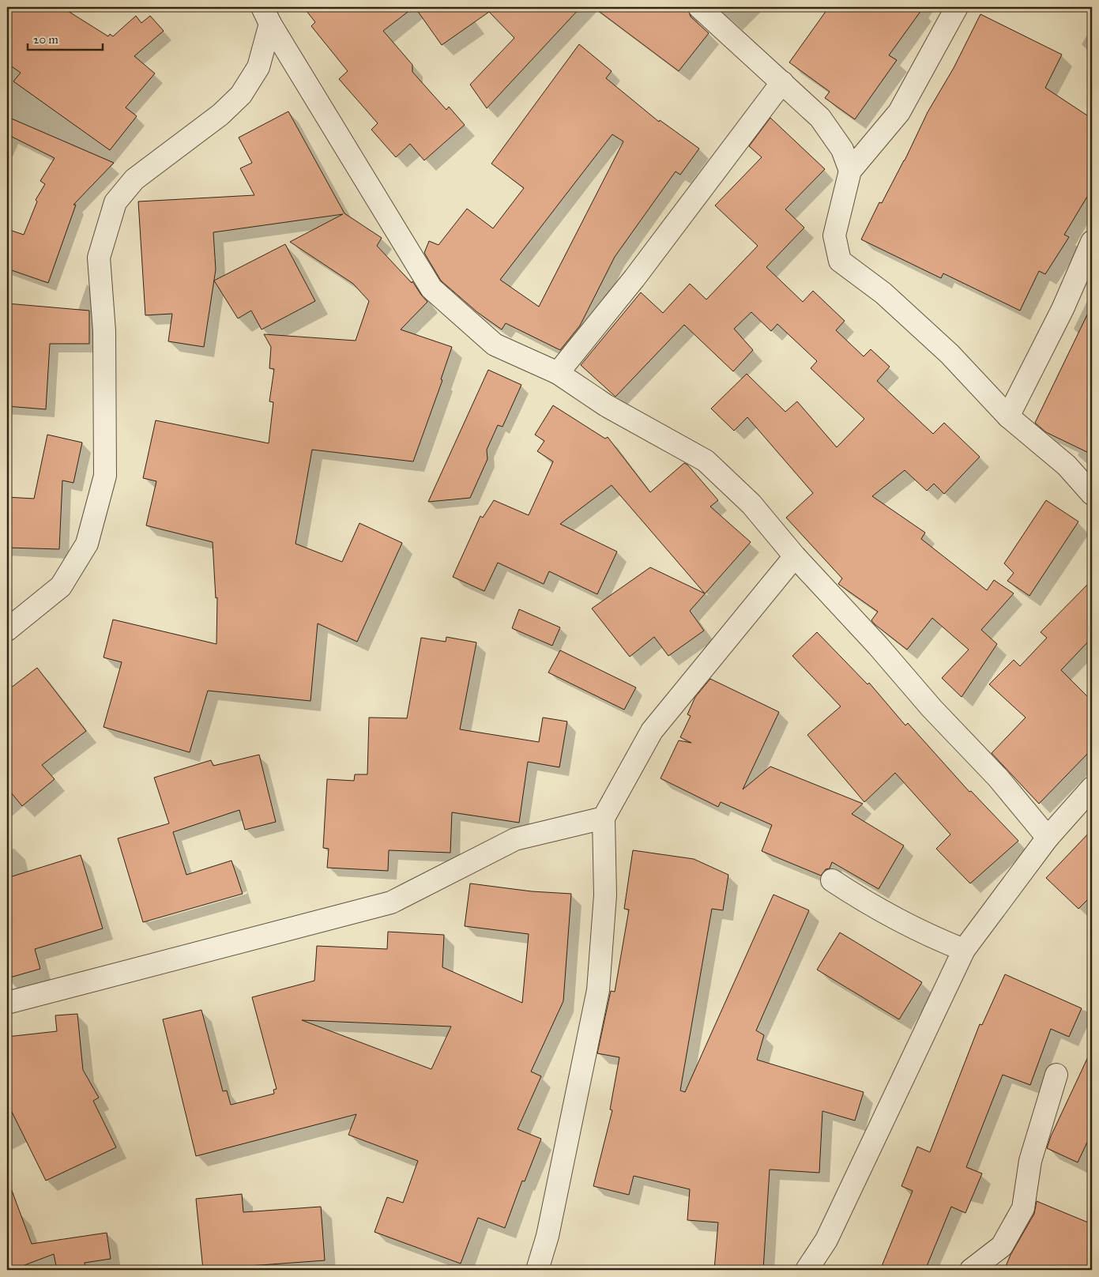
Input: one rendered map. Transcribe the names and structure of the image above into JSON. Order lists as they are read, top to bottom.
{
  "scale_bar": "20 m"
}
